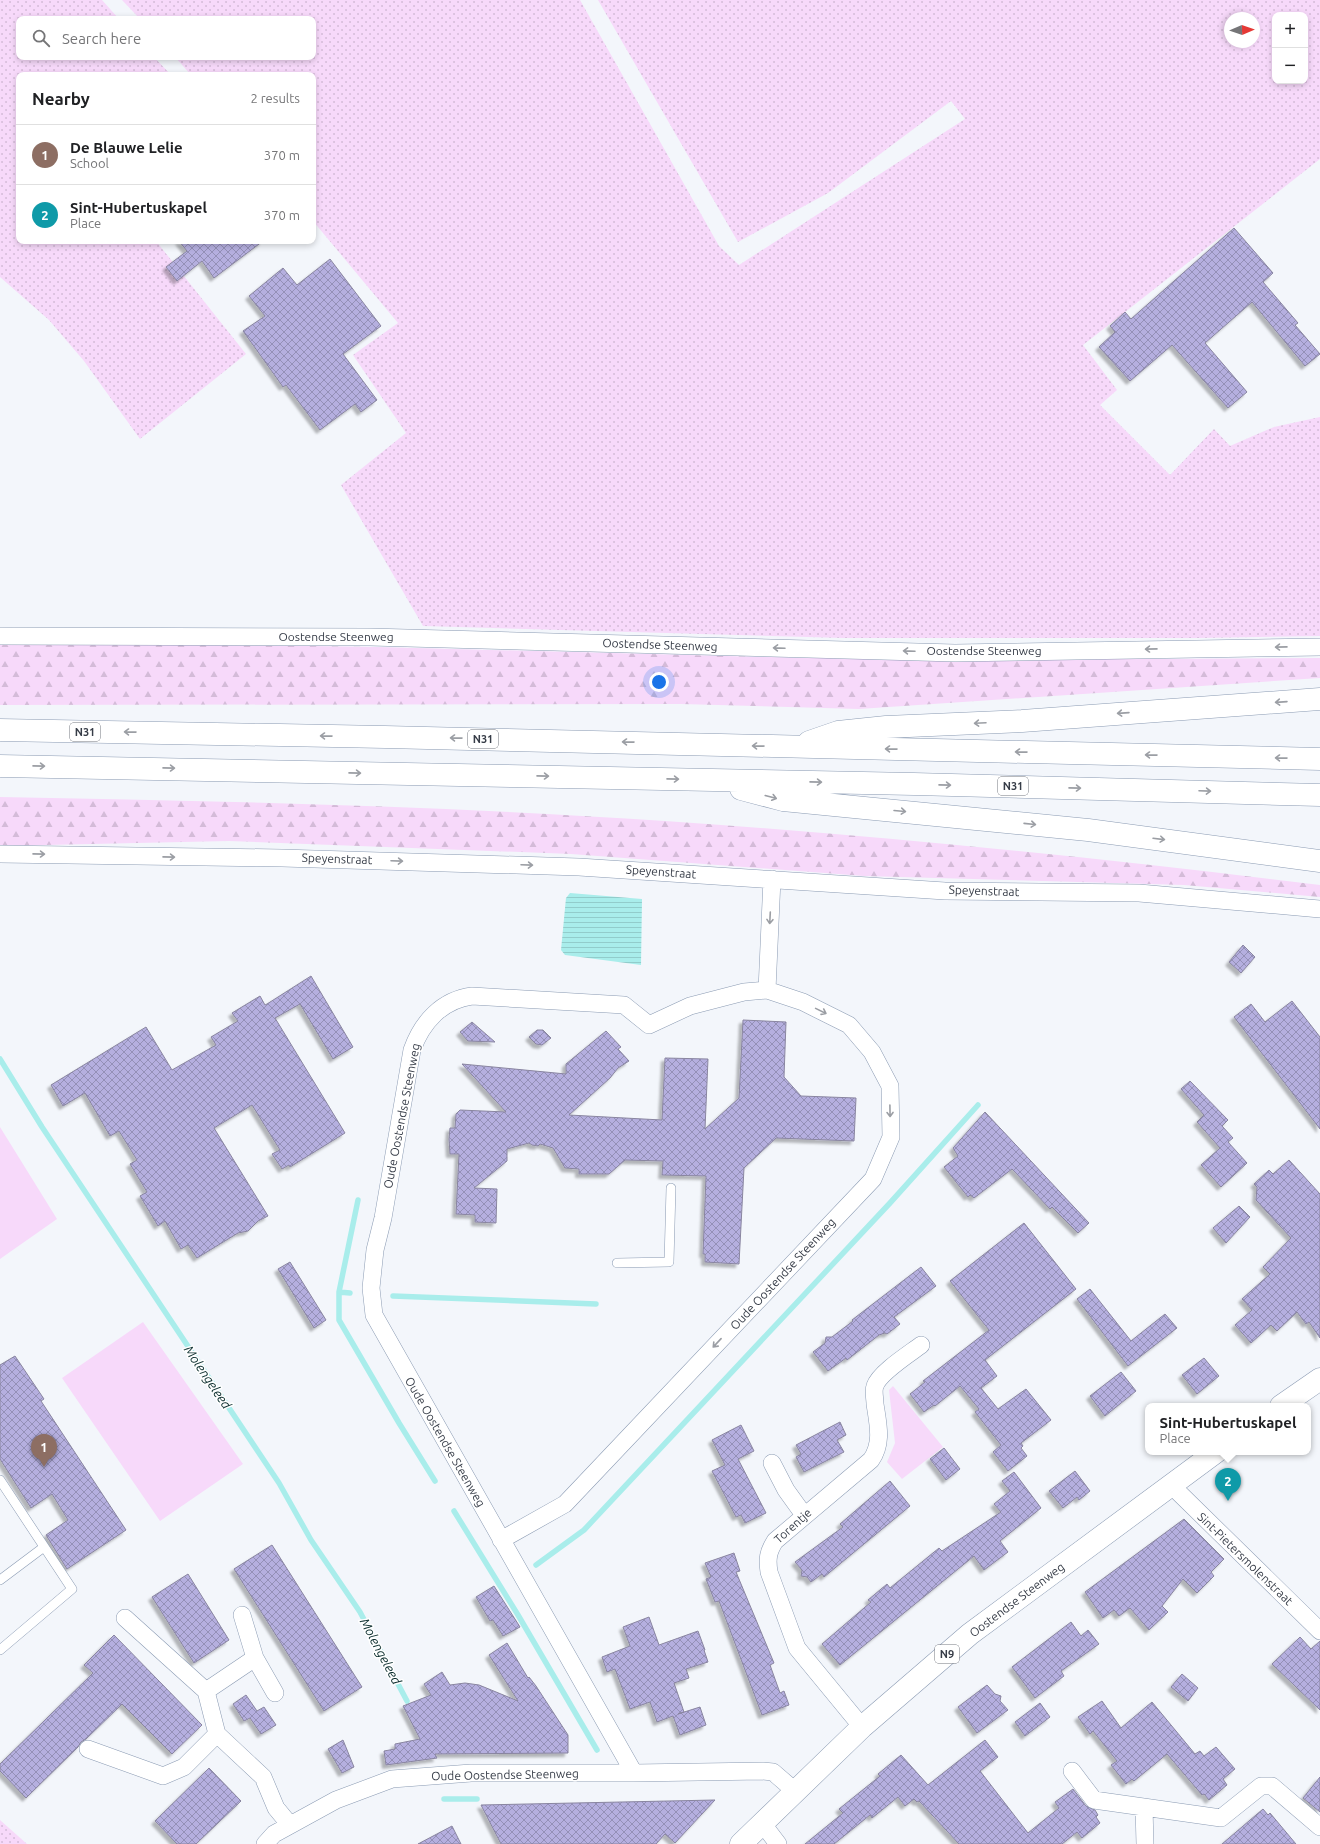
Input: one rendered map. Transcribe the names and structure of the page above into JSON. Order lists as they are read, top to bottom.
{
  "streets": {
    "main road": ["Oostendse Steenweg", "N31", "N9"],
    "street": [
      "Speyenstraat",
      "Oude Oostendse Steenweg",
      "Torentje",
      "Sint-Pietersmolenstraat"
    ]
  },
  "crossings": [
    ["Oostendse Steenweg", "Oude Oostendse Steenweg"],
    ["Oostendse Steenweg", "Torentje"],
    ["Oostendse Steenweg", "Sint-Pietersmolenstraat"]
  ],
  "one_way": ["Oostendse Steenweg", "Speyenstraat"],
  "water": ["Molengeleed"],
  "north": "right",
  "page": {
    "map_buttons": ["+", "−"],
    "search": "Search here",
    "heading": ["Nearby", "2 results"],
    "list": [
      {
        "mark": "1",
        "name": "De Blauwe Lelie",
        "note": "School",
        "value": "370 m"
      },
      {
        "mark": "2",
        "name": "Sint-Hubertuskapel",
        "note": "Place",
        "value": "370 m"
      }
    ],
    "popup": ["Sint-Hubertuskapel", "Place"],
    "pins": ["1", "2"]
  }
}
